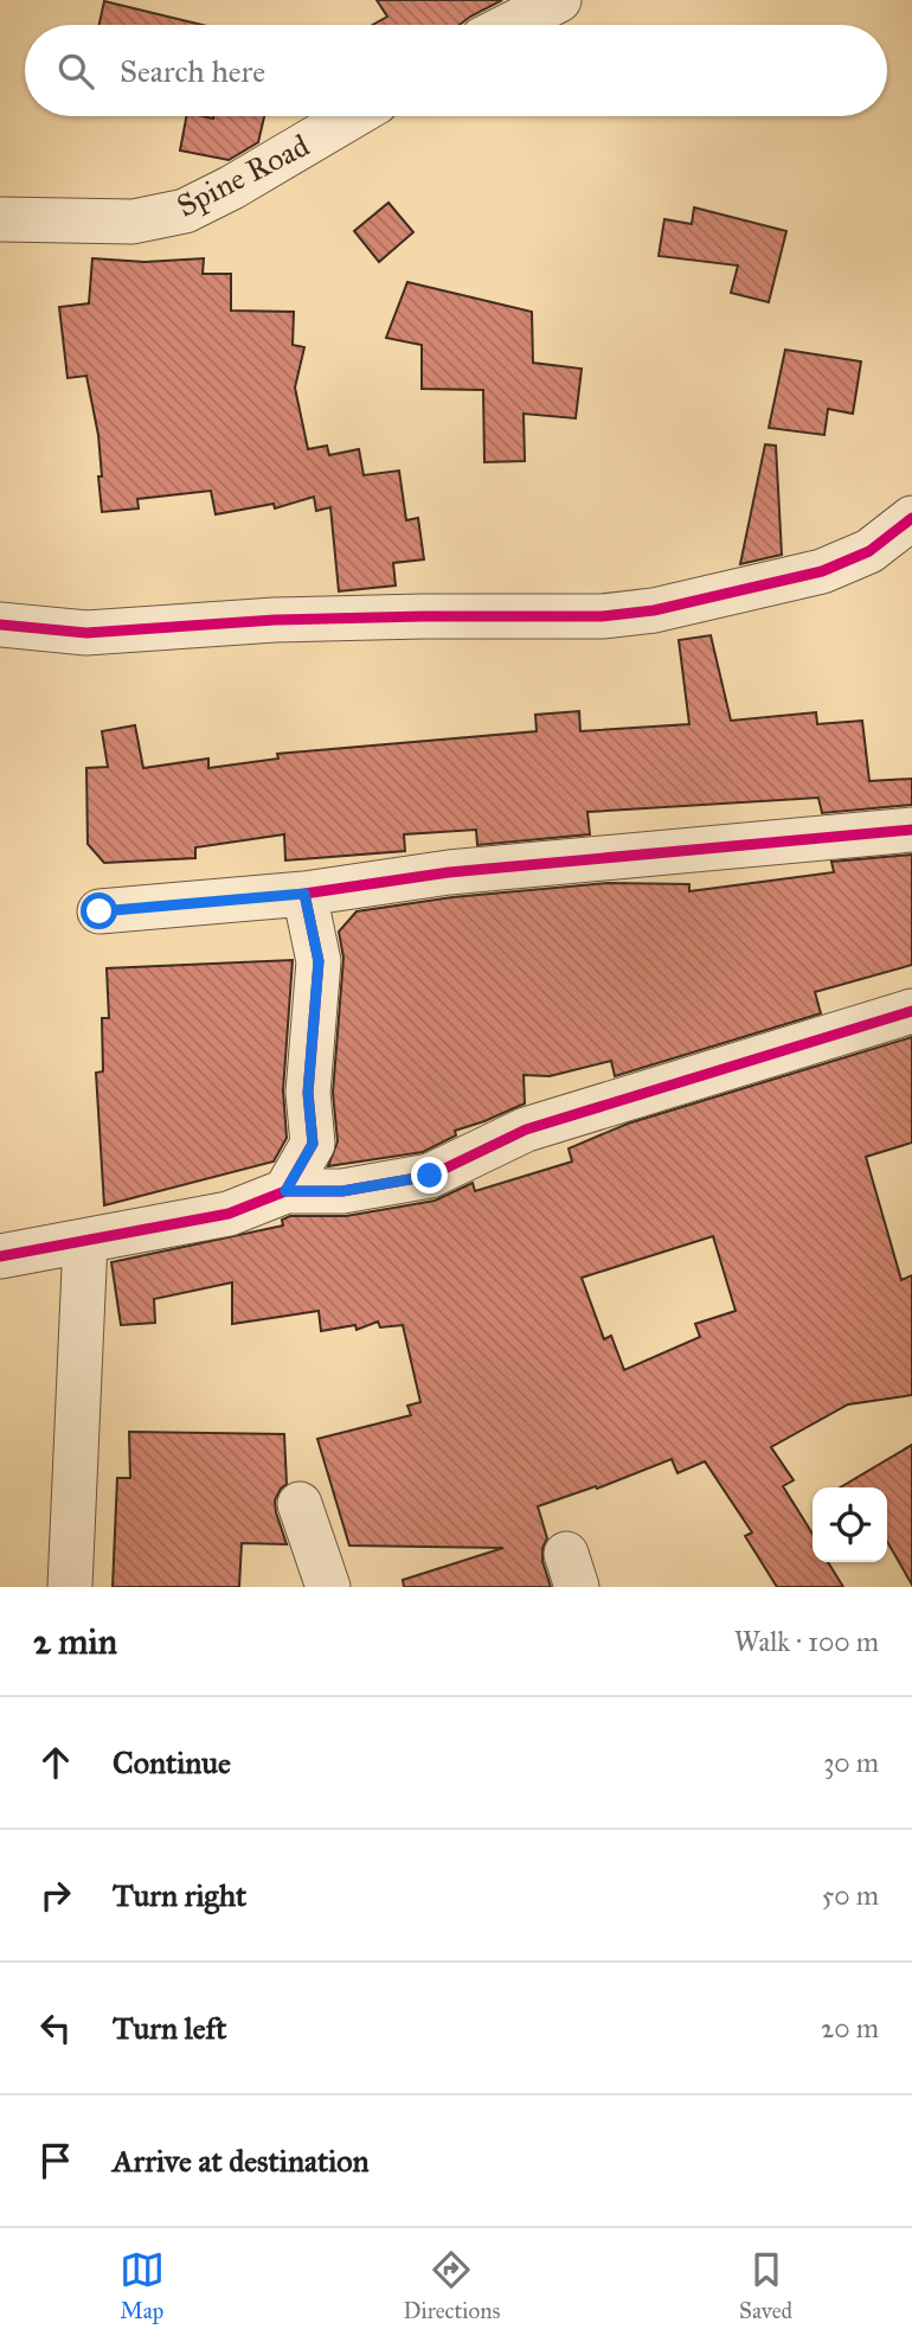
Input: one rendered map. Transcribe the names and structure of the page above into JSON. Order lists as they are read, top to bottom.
{
  "streets": {
    "street": ["Spine Road"]
  },
  "page": {
    "search": "Search here",
    "heading": ["2 min", "Walk · 100 m"],
    "list": [
      ["Continue", "30 m"],
      ["Turn right", "50 m"],
      ["Turn left", "20 m"],
      "Arrive at destination"
    ],
    "nav": ["Map", "Directions", "Saved"]
  }
}
